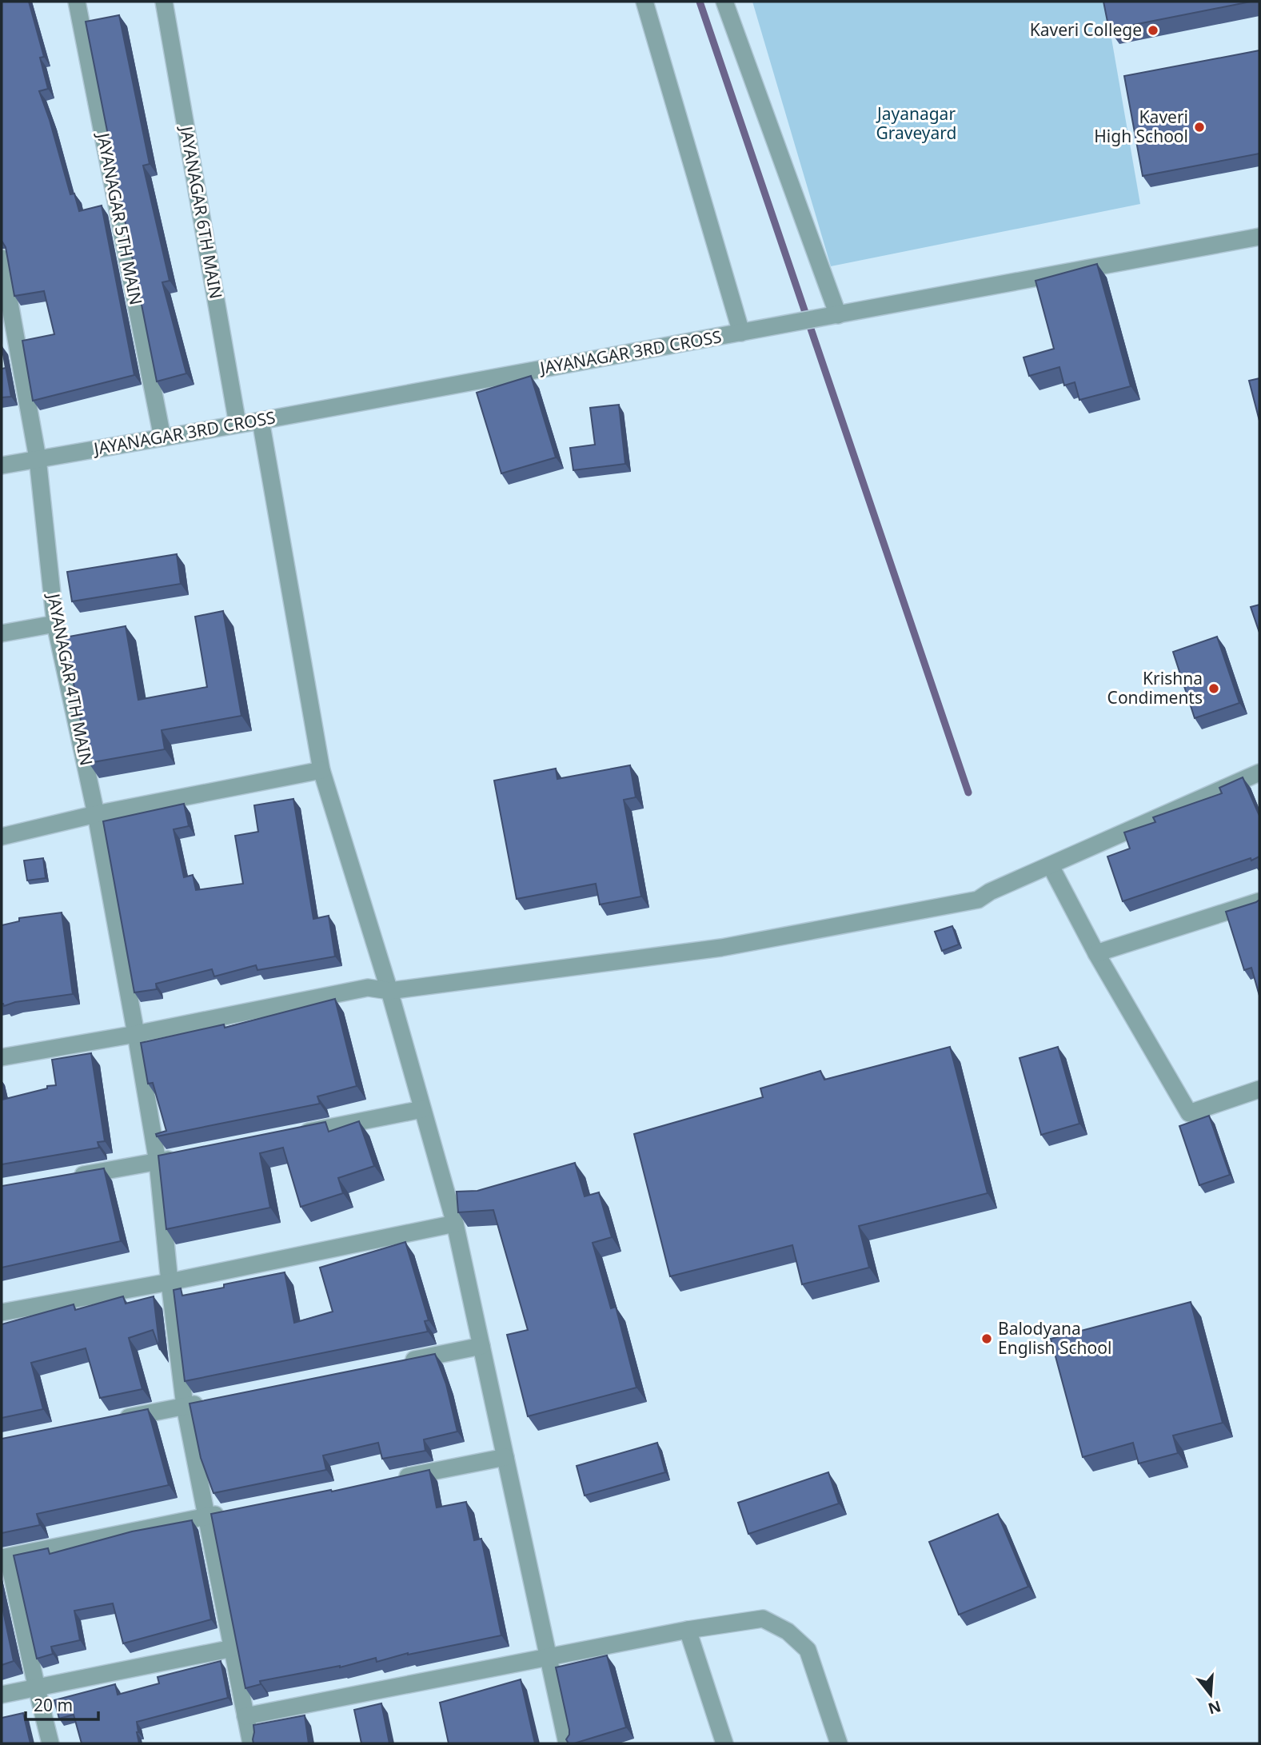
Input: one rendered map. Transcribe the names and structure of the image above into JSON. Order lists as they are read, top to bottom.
{
  "streets": {
    "street": [
      "JAYANAGAR 6TH MAIN",
      "JAYANAGAR 5TH MAIN",
      "JAYANAGAR 3RD CROSS",
      "JAYANAGAR 4TH MAIN"
    ]
  },
  "crossings": [
    ["JAYANAGAR 6TH MAIN", "JAYANAGAR 3RD CROSS"],
    ["JAYANAGAR 5TH MAIN", "JAYANAGAR 3RD CROSS"],
    ["JAYANAGAR 3RD CROSS", "JAYANAGAR 4TH MAIN"]
  ],
  "parks": ["Jayanagar Graveyard"],
  "places": [
    "Kaveri College",
    "Kaveri High School",
    "Krishna Condiments",
    "Balodyana English School"
  ],
  "scale_bar": "20 m",
  "north": "bottom"
}
